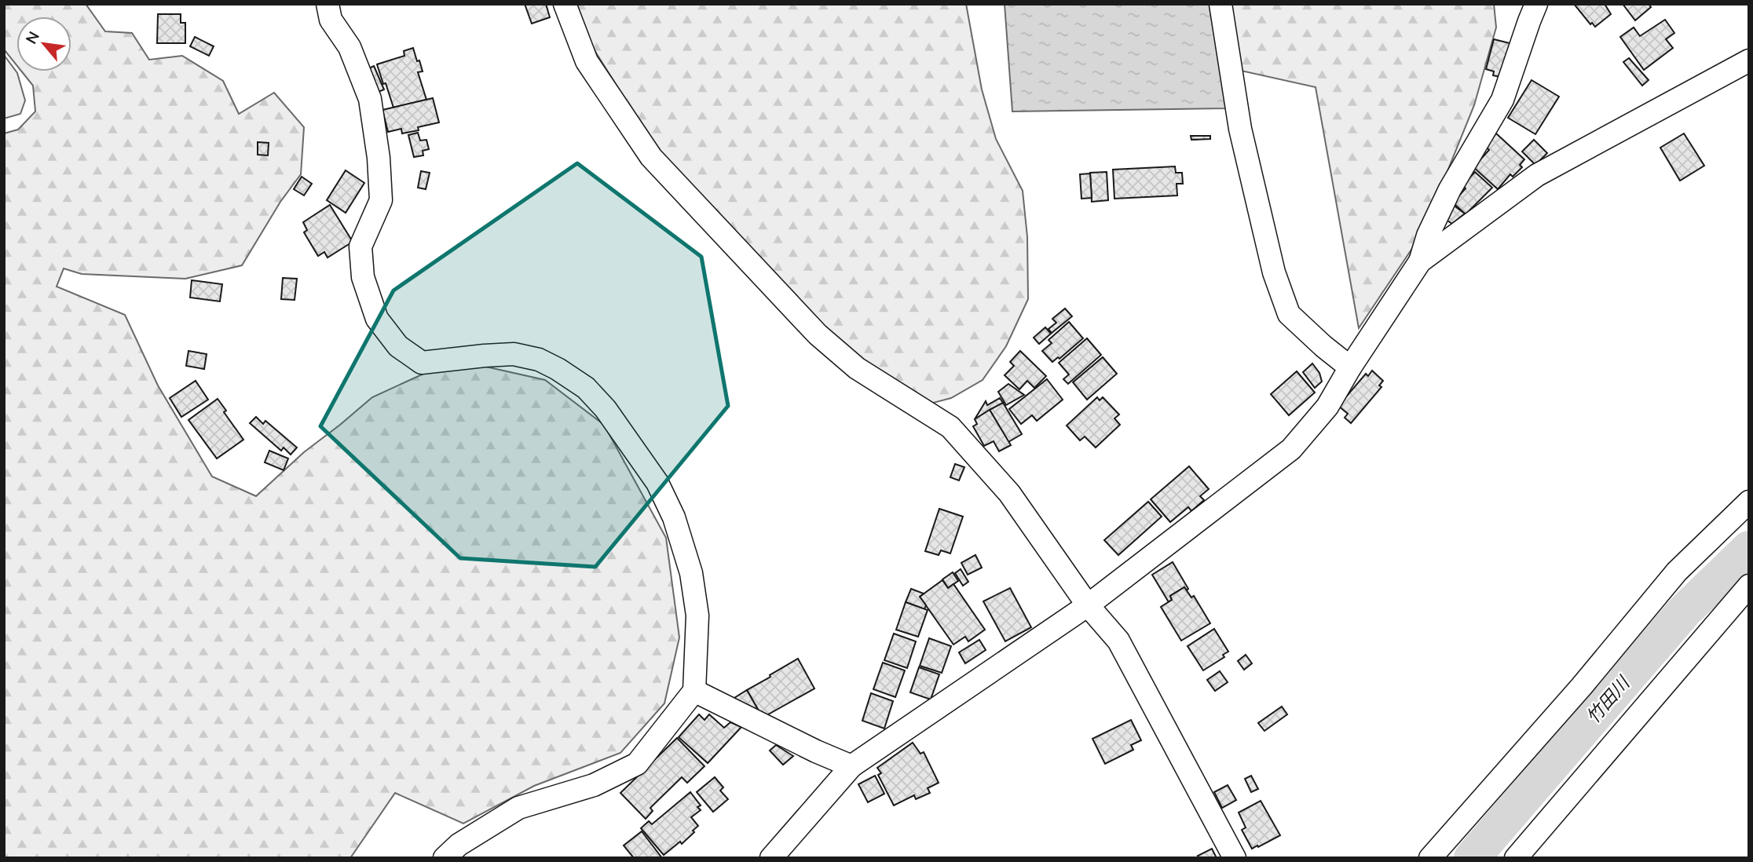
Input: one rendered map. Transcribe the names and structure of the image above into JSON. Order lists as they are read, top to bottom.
{
  "water": ["竹田川"],
  "north": "top left"
}
